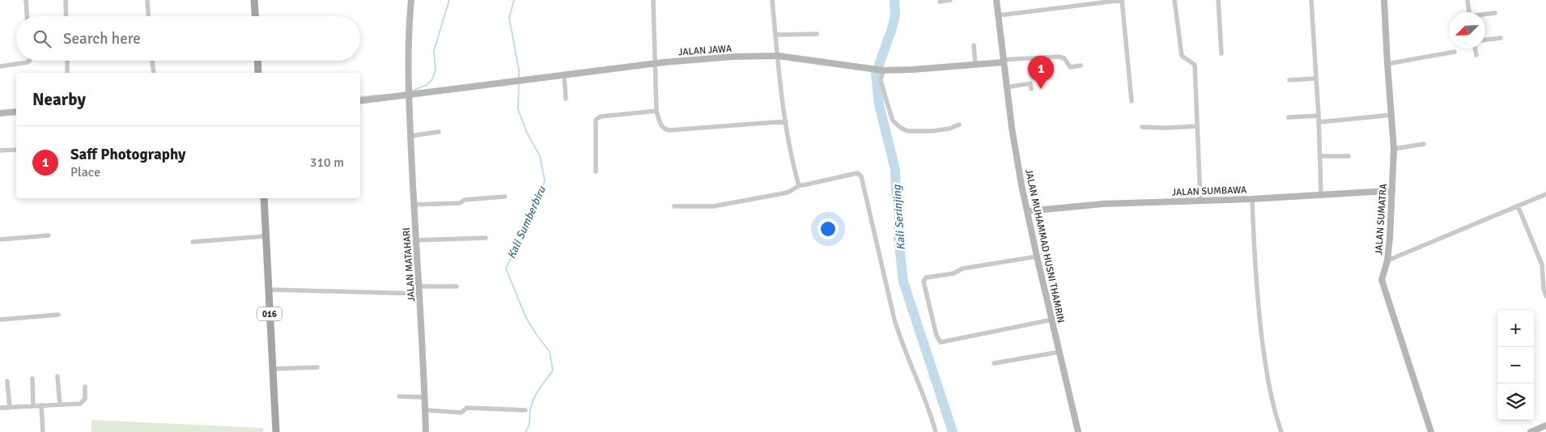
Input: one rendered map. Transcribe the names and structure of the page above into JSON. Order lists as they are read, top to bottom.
{
  "streets": {
    "main road": ["016"],
    "street": [
      "JALAN JAWA",
      "JALAN SUMBAWA",
      "JALAN SUMATRA",
      "JALAN MUHAMMAD HUSNI THAMRIN",
      "JALAN MATAHARI"
    ]
  },
  "crossings": [
    ["JALAN JAWA", "JALAN MUHAMMAD HUSNI THAMRIN"],
    ["JALAN JAWA", "JALAN MATAHARI"],
    ["JALAN SUMBAWA", "JALAN SUMATRA"],
    ["JALAN SUMBAWA", "JALAN MUHAMMAD HUSNI THAMRIN"]
  ],
  "water": ["Kali Serinjing", "Kali Sumberbiru"],
  "north": "bottom left",
  "page": {
    "search": "Search here",
    "pins": "1",
    "heading": "Nearby",
    "list": [
      {
        "mark": "1",
        "name": "Saff Photography",
        "note": "Place",
        "value": "310 m"
      }
    ],
    "map_buttons": ["+", "−"]
  }
}
